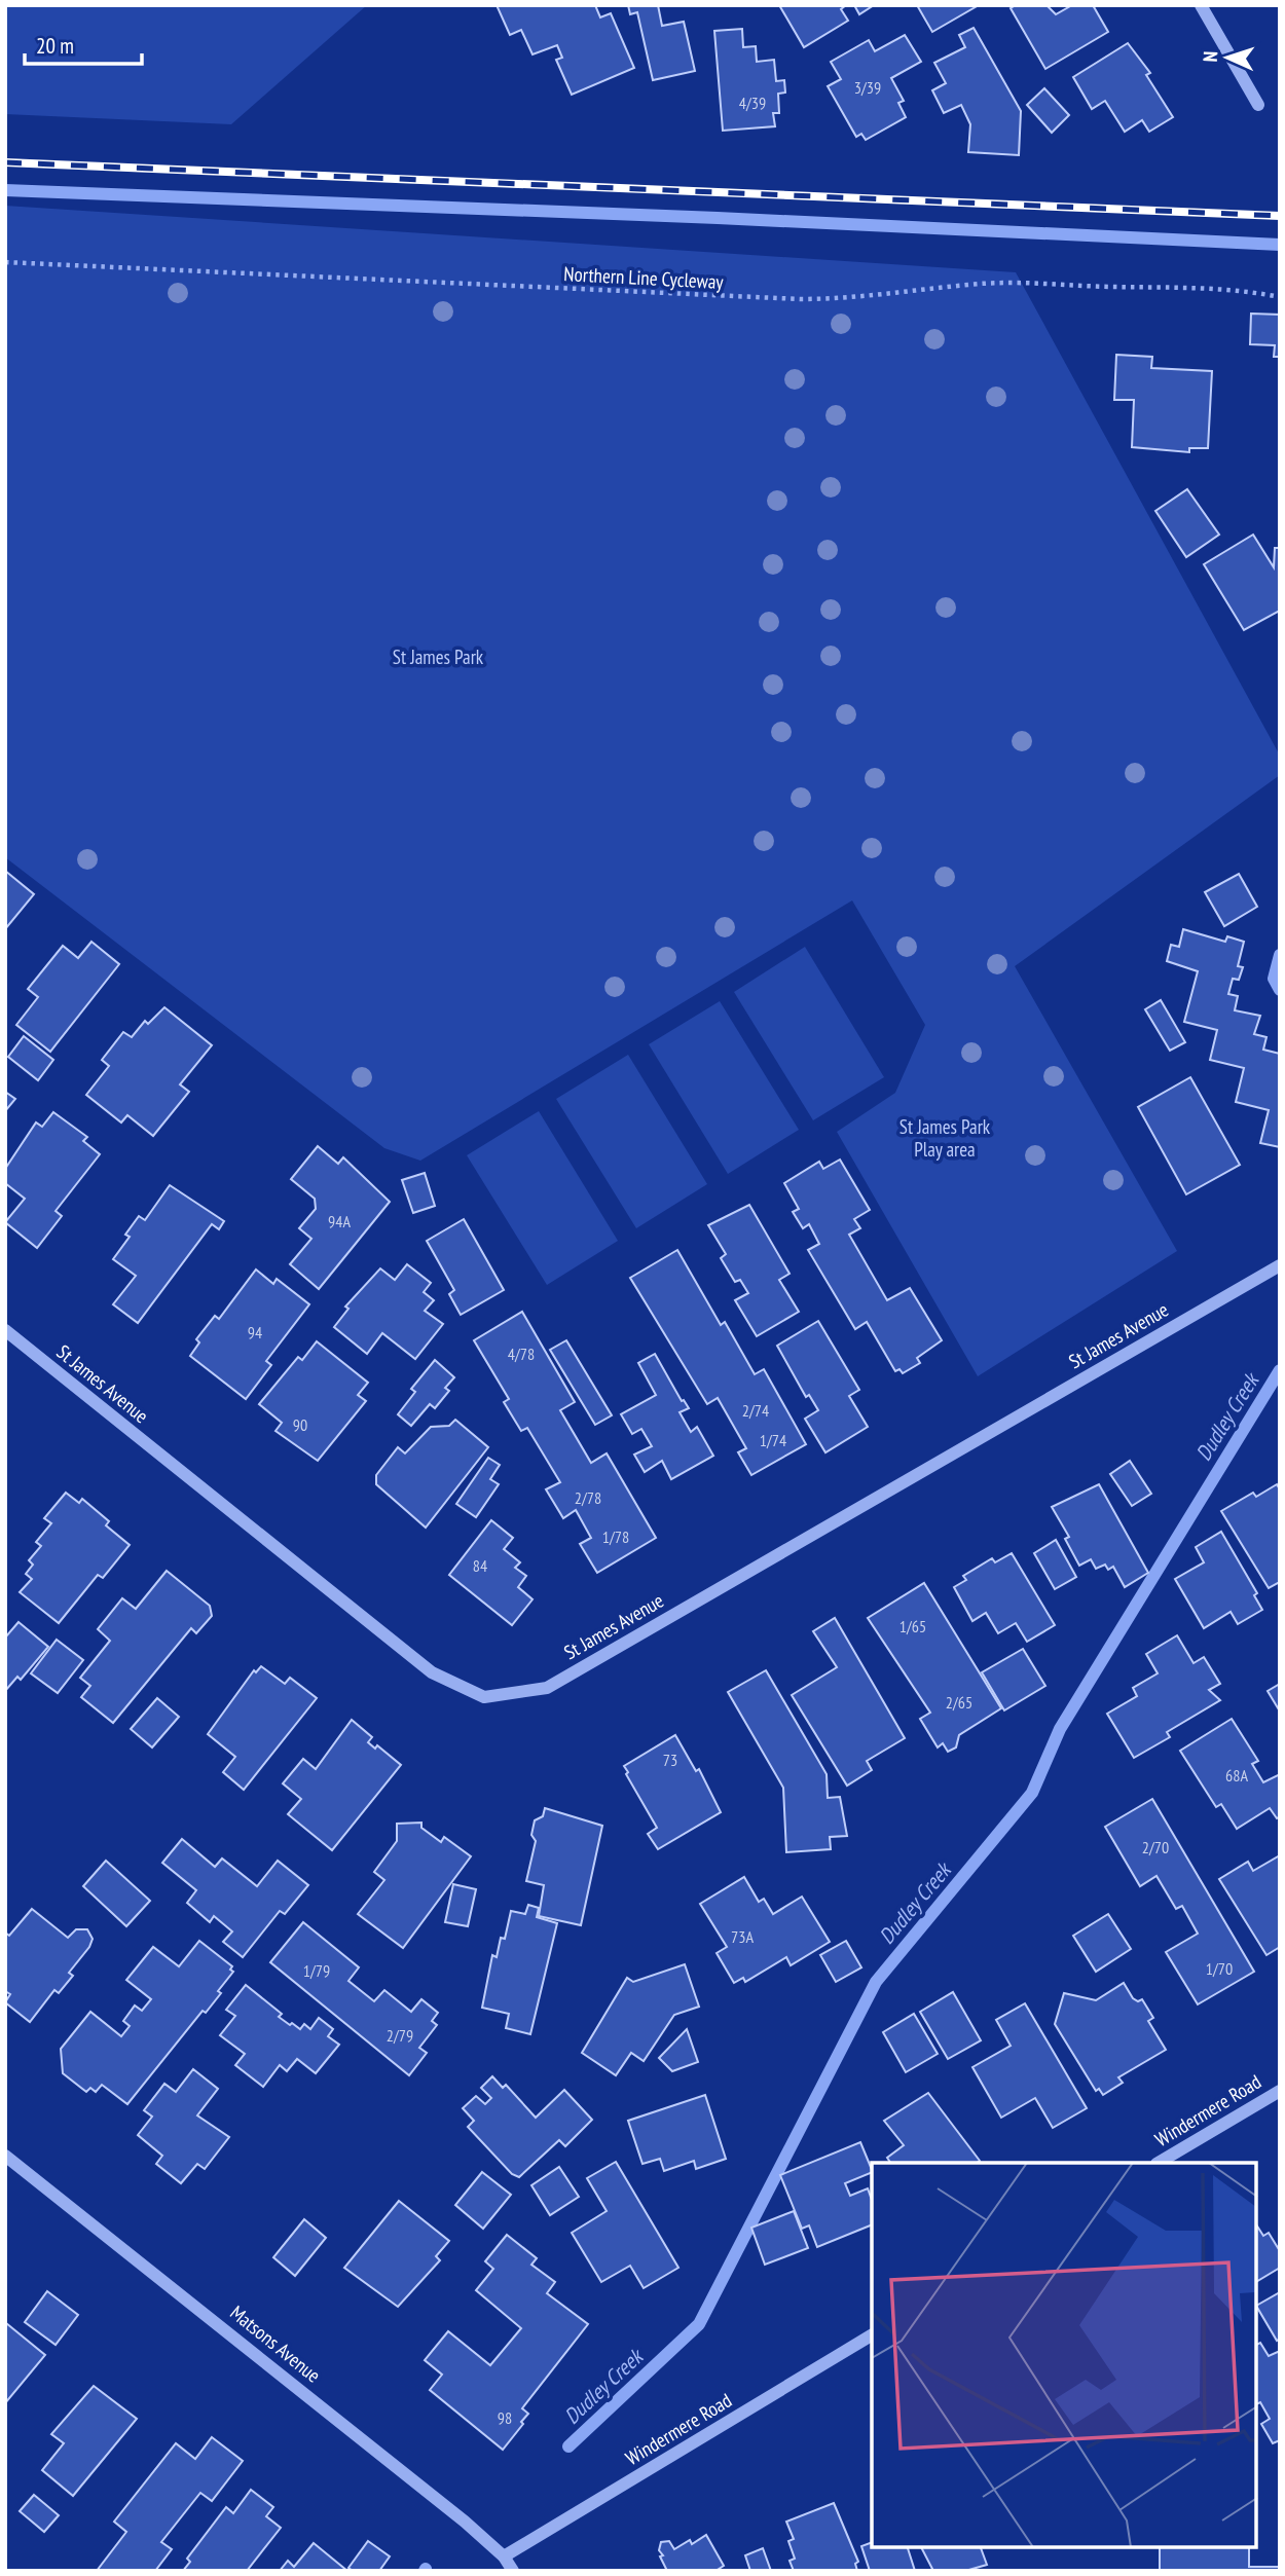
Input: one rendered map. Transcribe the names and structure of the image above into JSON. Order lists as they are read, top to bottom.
{
  "streets": {
    "street": ["St James Avenue", "Windermere Road", "Matsons Avenue"],
    "path": ["Northern Line Cycleway"]
  },
  "crossings": [
    ["Windermere Road", "Matsons Avenue"]
  ],
  "water": ["Dudley Creek"],
  "parks": ["St James Park", "St James Park Play area"],
  "house_numbers": [
    "3/39",
    "4/39",
    "94A",
    "94",
    "4/78",
    "2/74",
    "90",
    "1/74",
    "2/78",
    "1/78",
    "84",
    "1/65",
    "2/65",
    "73",
    "68A",
    "2/70",
    "73A",
    "1/70",
    "1/79",
    "2/79",
    "98"
  ],
  "scale_bar": "20 m",
  "north": "left"
}
